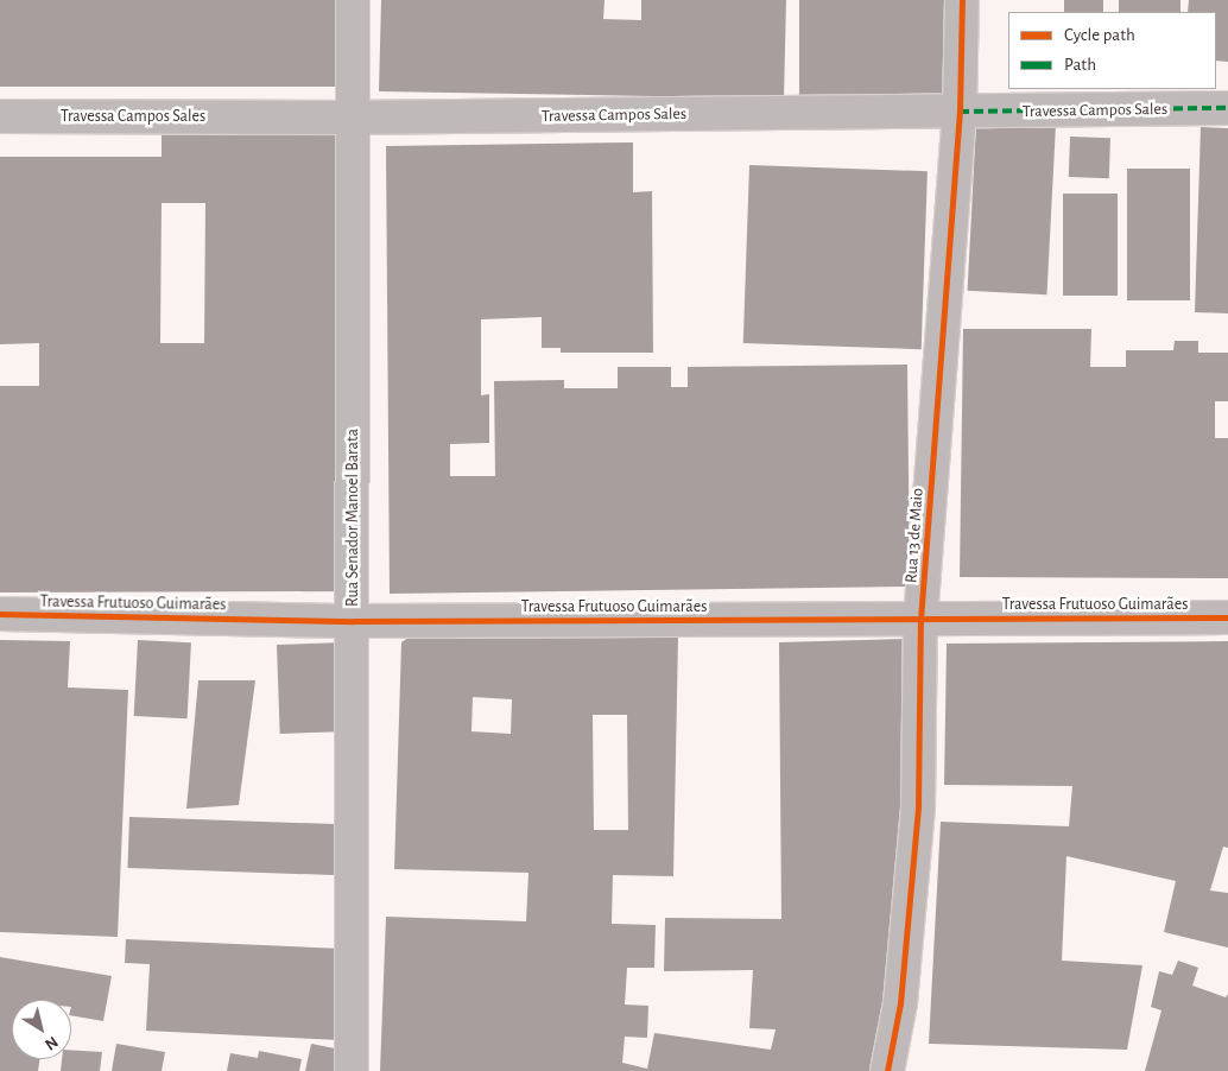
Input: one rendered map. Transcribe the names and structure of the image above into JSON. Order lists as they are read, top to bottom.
{
  "streets": {
    "street": [
      "Travessa Campos Sales",
      "Rua Senador Manoel Barata",
      "Rua 13 de Maio",
      "Travessa Frutuoso Guimarães"
    ]
  },
  "crossings": [
    ["Travessa Campos Sales", "Rua Senador Manoel Barata"],
    ["Travessa Campos Sales", "Rua 13 de Maio"],
    ["Rua Senador Manoel Barata", "Travessa Frutuoso Guimarães"],
    ["Rua 13 de Maio", "Travessa Frutuoso Guimarães"]
  ],
  "legend": ["Cycle path", "Path"],
  "north": "bottom right"
}
